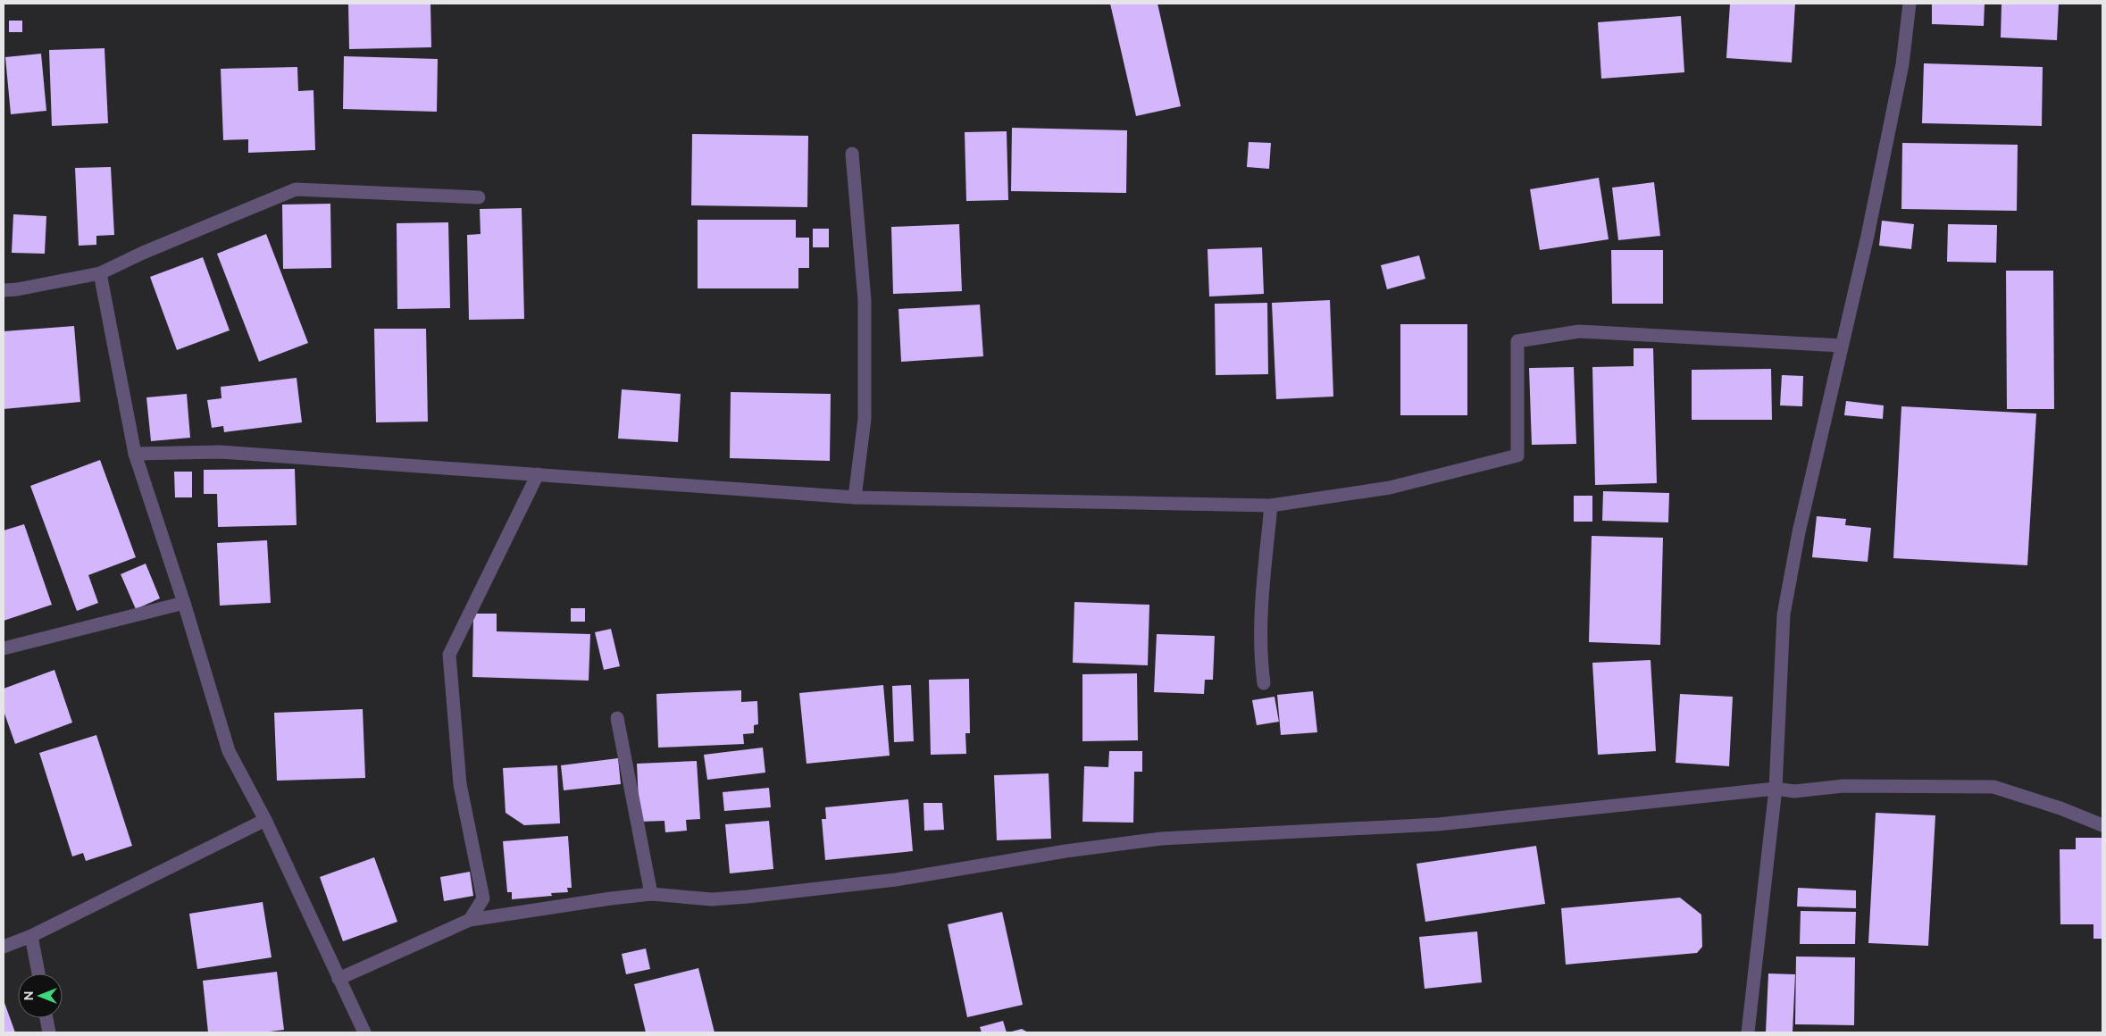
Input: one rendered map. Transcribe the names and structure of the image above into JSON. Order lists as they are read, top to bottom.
{
  "north": "left"
}
